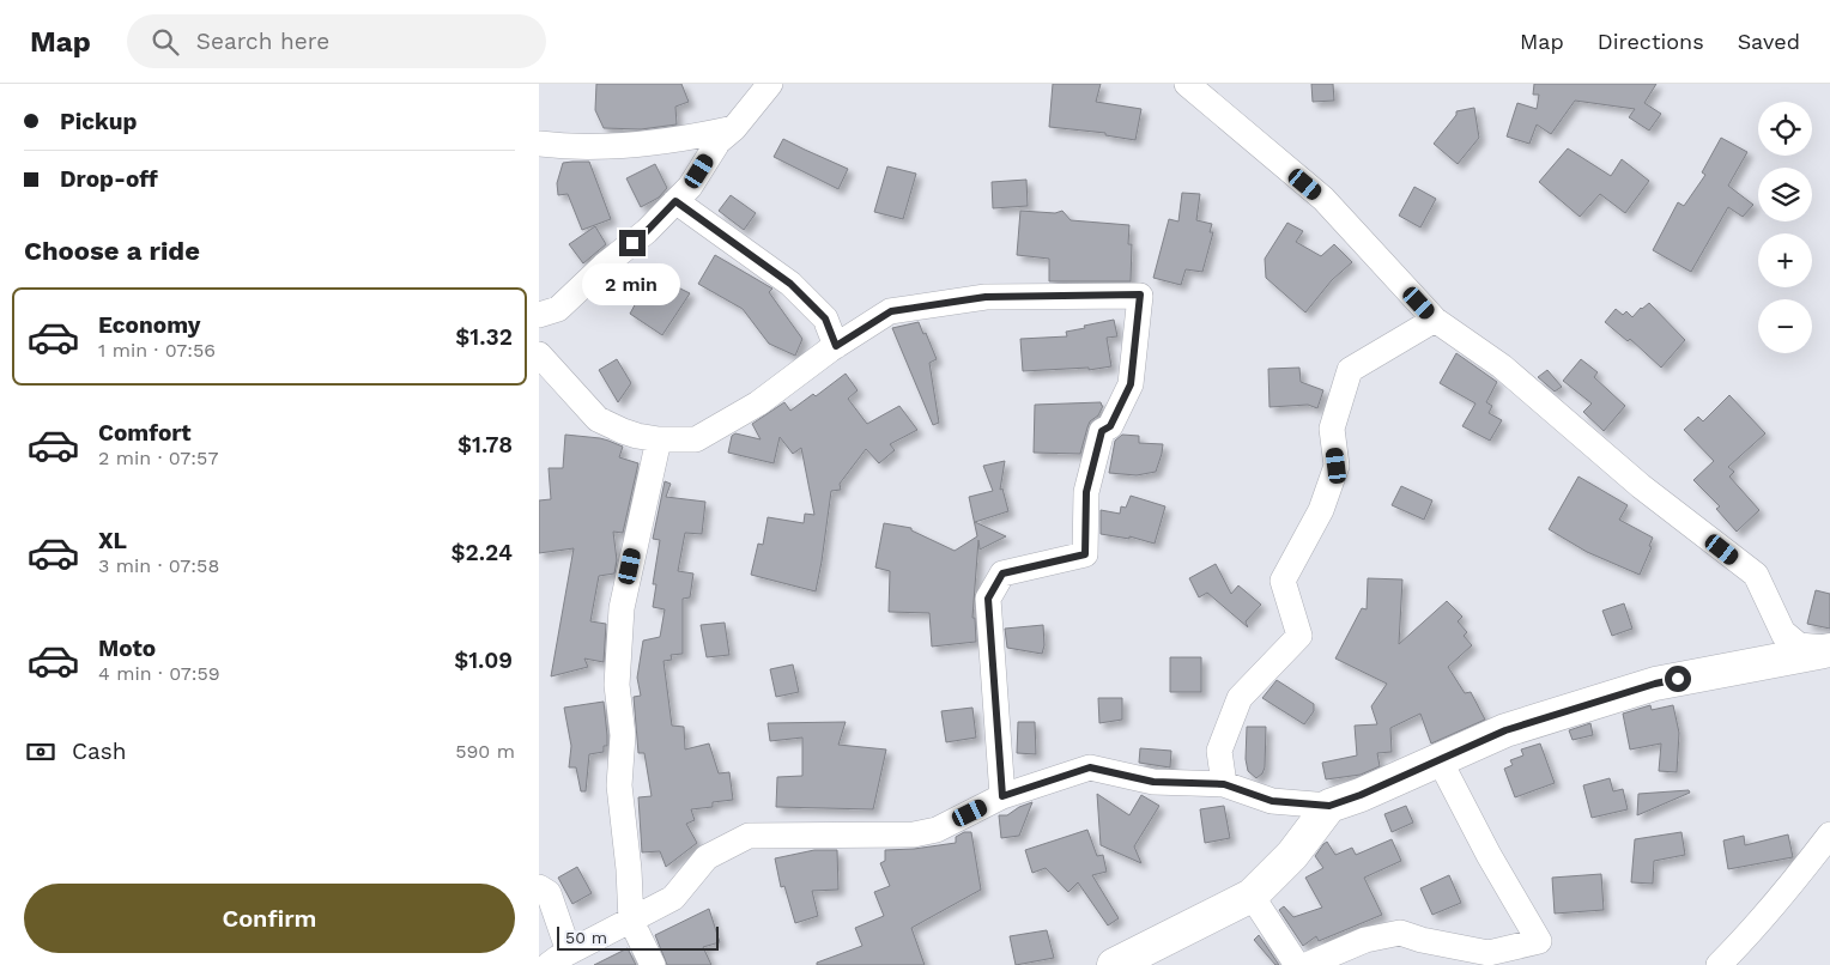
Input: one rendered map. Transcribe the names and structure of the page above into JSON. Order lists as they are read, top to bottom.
{
  "scale_bar": "50 m",
  "page": {
    "header": "Map",
    "search": "Search here",
    "nav": ["Map", "Directions", "Saved"],
    "banner": ["Pickup", "Drop-off"],
    "map_buttons": ["+", "−"],
    "heading": "Choose a ride",
    "bubble": "2 min",
    "list": [
      {
        "name": "Economy",
        "note": "1 min · 07:56",
        "value": "$1.32"
      },
      {
        "name": "Comfort",
        "note": "2 min · 07:57",
        "value": "$1.78"
      },
      {
        "name": "XL",
        "note": "3 min · 07:58",
        "value": "$2.24"
      },
      {
        "name": "Moto",
        "note": "4 min · 07:59",
        "value": "$1.09"
      }
    ],
    "pay": ["Cash", "590 m"],
    "buttons": "Confirm",
    "scale": "50 m"
  }
}
